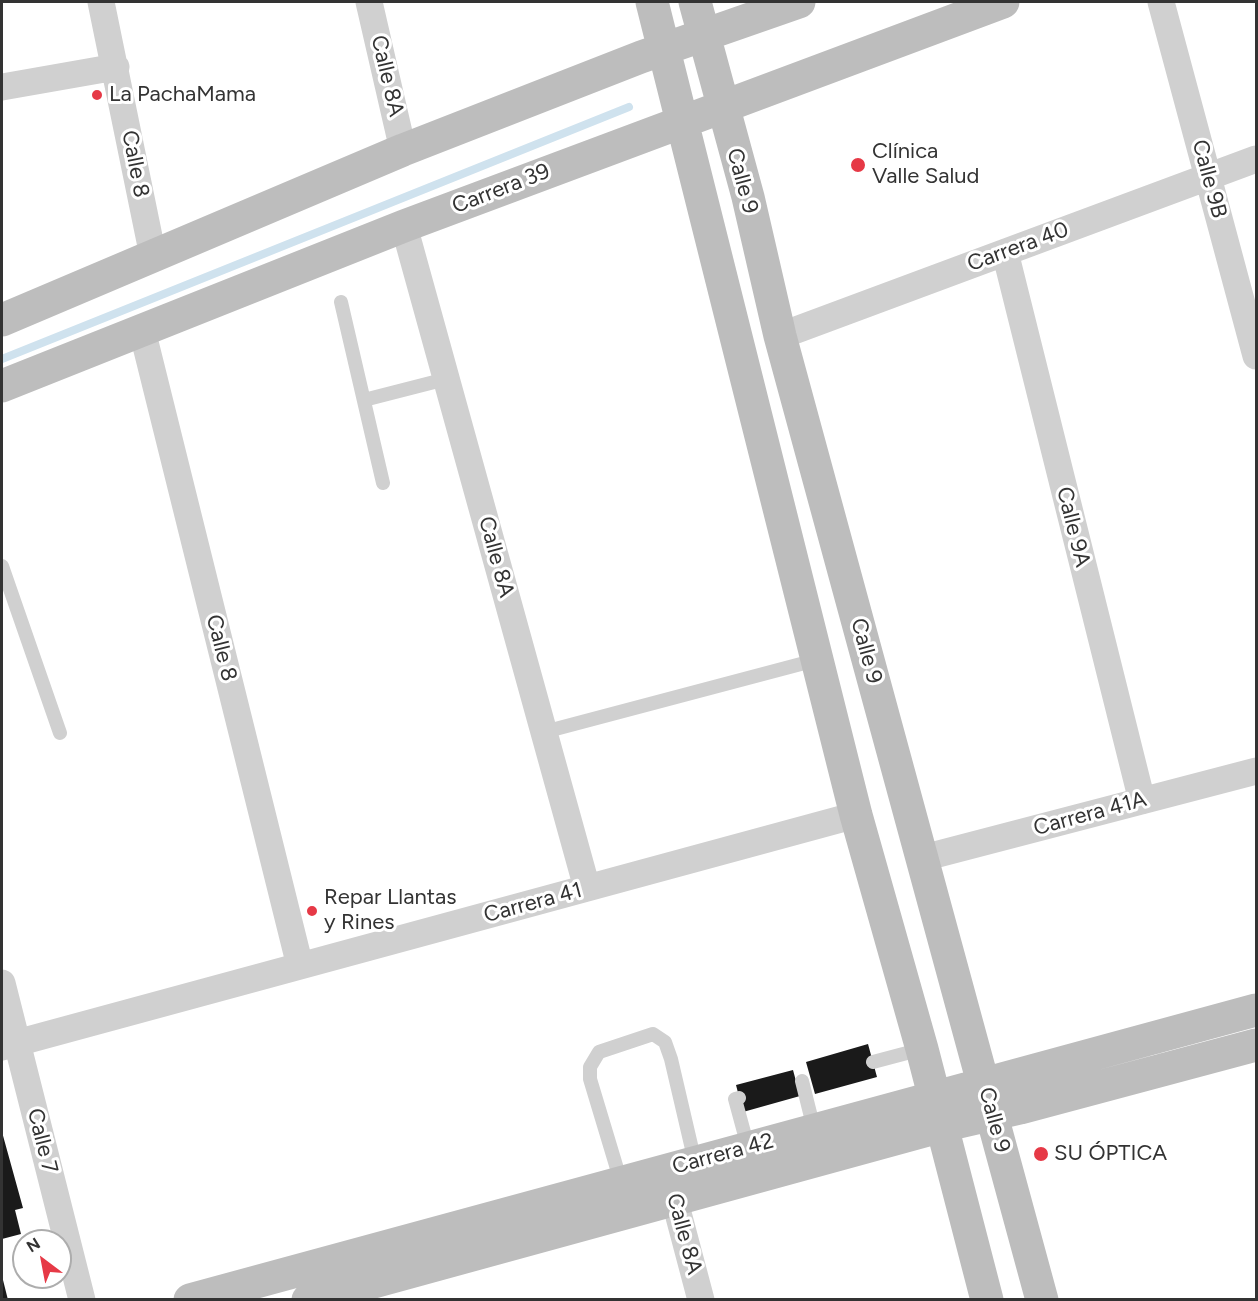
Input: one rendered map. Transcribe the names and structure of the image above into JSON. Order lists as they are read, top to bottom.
{
  "streets": {
    "main road": ["Calle 9", "Carrera 39", "Carrera 42"],
    "street": [
      "Calle 8A",
      "Calle 8",
      "Calle 9B",
      "Carrera 40",
      "Calle 9A",
      "Carrera 41A",
      "Carrera 41",
      "Calle 7"
    ]
  },
  "crossings": [
    ["Calle 8A", "Carrera 39"],
    ["Calle 8A", "Carrera 41"],
    ["Calle 8A", "Carrera 42"],
    ["Calle 8", "Carrera 39"],
    ["Calle 8", "Carrera 41"],
    ["Calle 9B", "Carrera 40"],
    ["Calle 9", "Carrera 39"],
    ["Calle 9", "Carrera 40"],
    ["Calle 9", "Carrera 41A"],
    ["Calle 9", "Carrera 41"],
    ["Calle 9", "Carrera 42"],
    ["Carrera 40", "Calle 9A"],
    ["Calle 9A", "Carrera 41A"],
    ["Carrera 41", "Calle 7"]
  ],
  "places": [
    "La PachaMama",
    "Clínica Valle Salud",
    "Repar Llantas y Rines",
    "SU ÓPTICA"
  ],
  "north": "top left"
}
